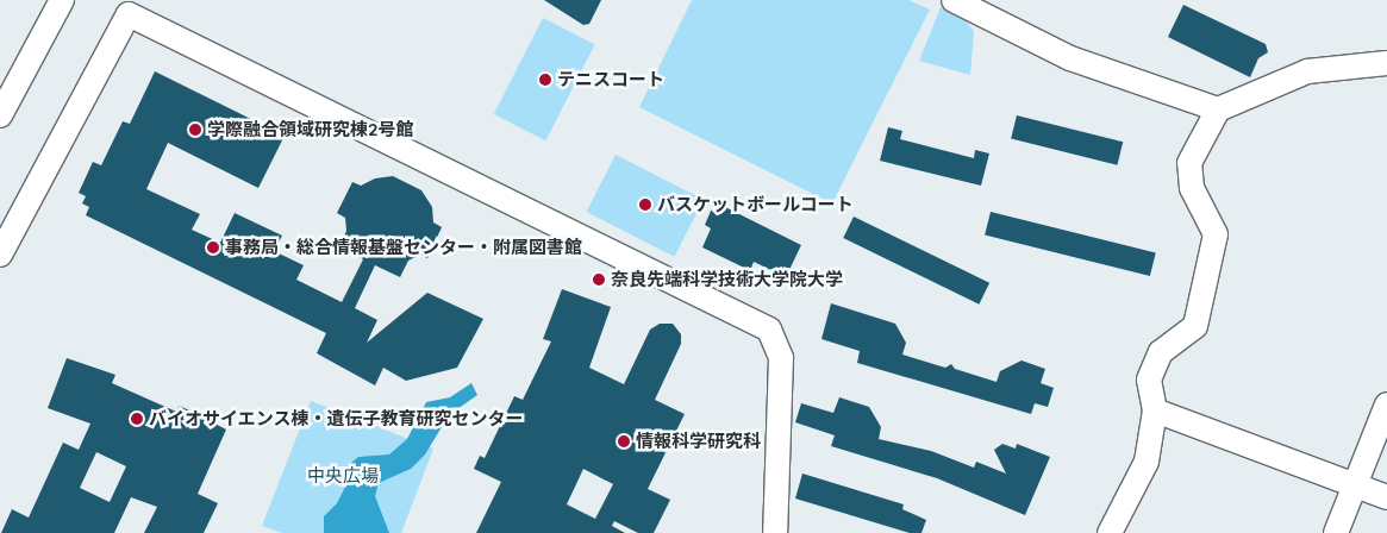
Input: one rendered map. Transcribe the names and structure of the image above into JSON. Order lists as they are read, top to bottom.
{
  "parks": ["中央広場"],
  "places": [
    "テニスコート",
    "学際融合領域研究棟2号館",
    "バスケットボールコート",
    "事務局・総合情報基盤センター・附属図書館",
    "奈良先端科学技術大学院大学",
    "バイオサイエンス棟・遺伝子教育研究センター",
    "情報科学研究科"
  ]
}
